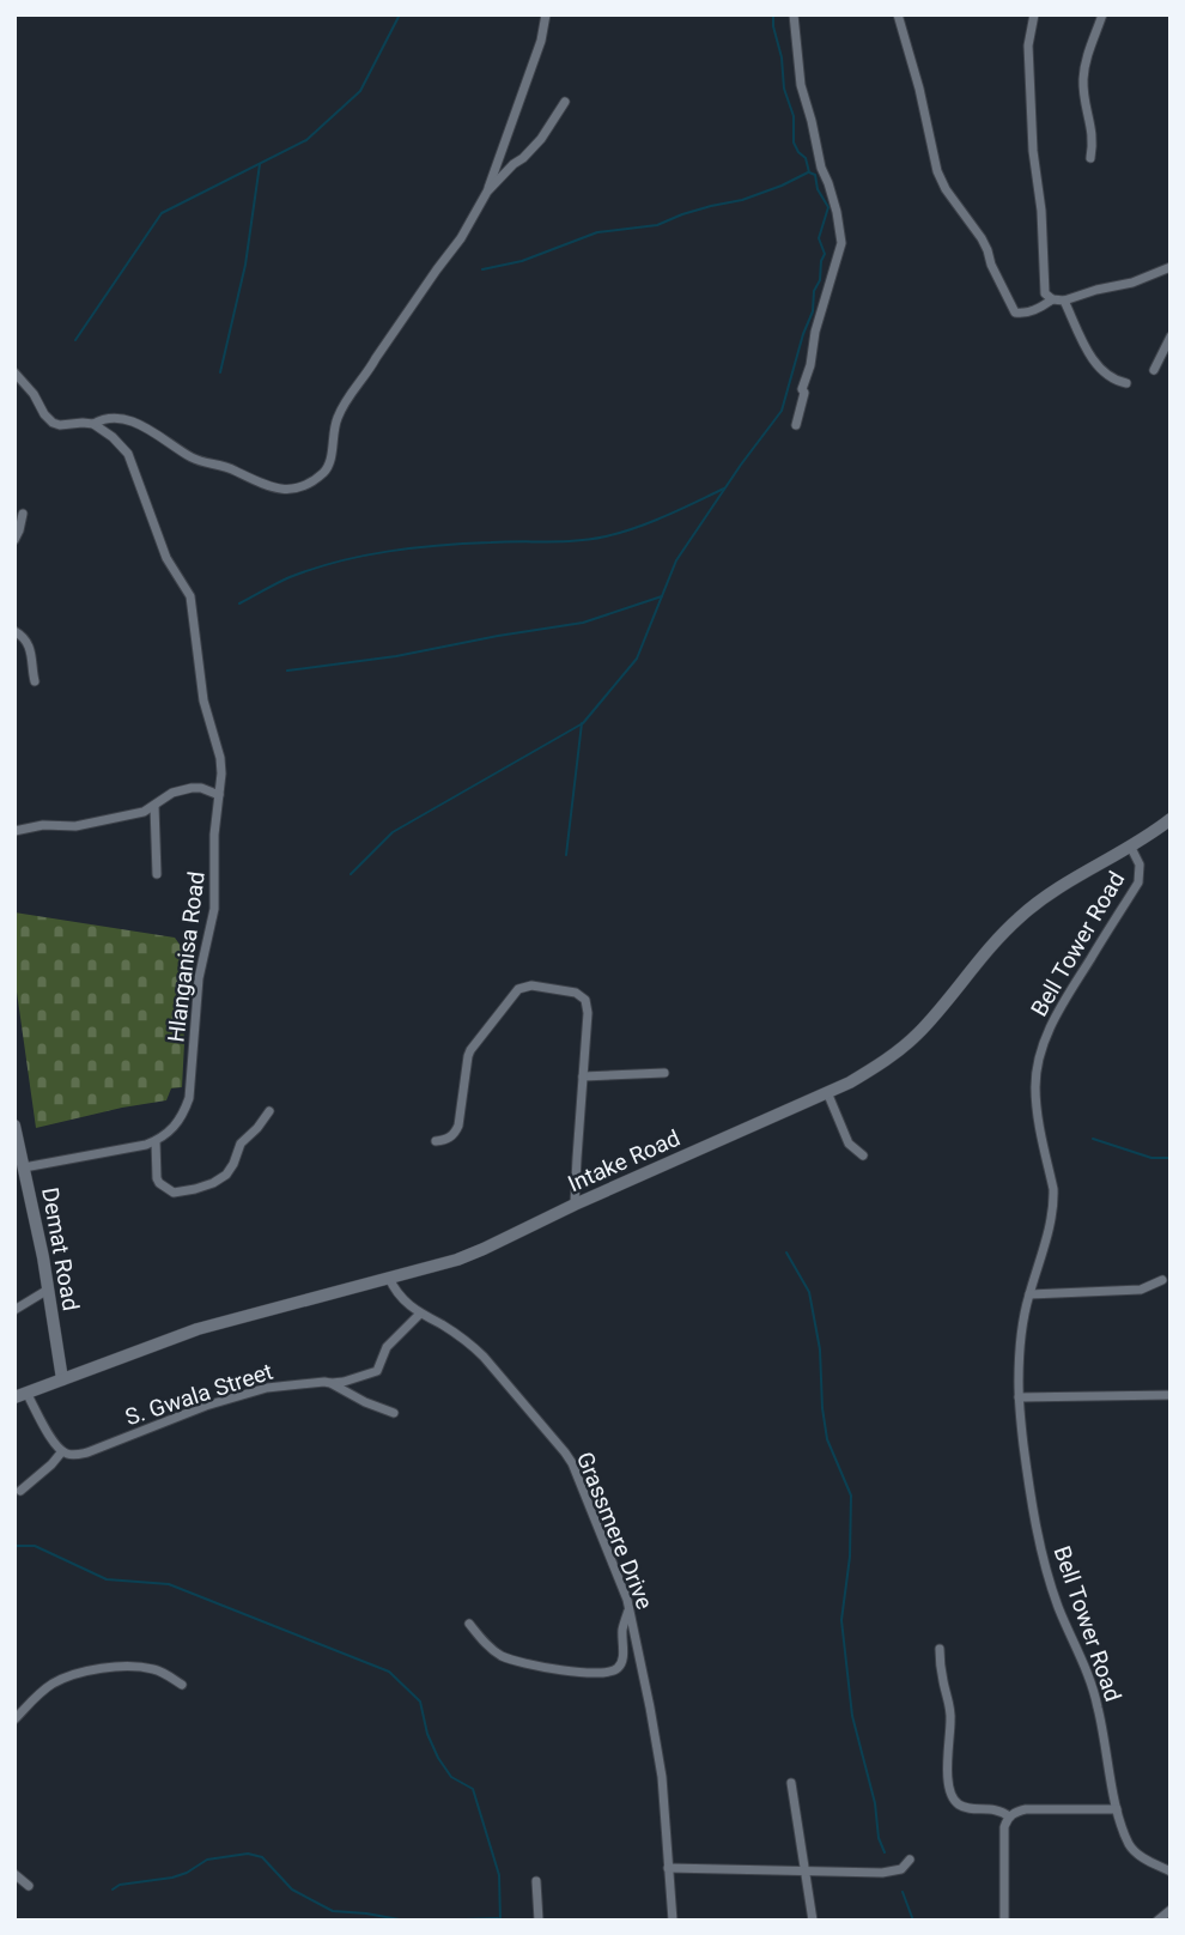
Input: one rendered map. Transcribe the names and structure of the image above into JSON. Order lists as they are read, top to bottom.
{
  "streets": {
    "street": [
      "Bell Tower Road",
      "Hlanganisa Road",
      "Intake Road",
      "Demat Road",
      "S. Gwala Street",
      "Grassmere Drive"
    ]
  },
  "crossings": [
    ["Bell Tower Road", "Intake Road"],
    ["Intake Road", "Demat Road"],
    ["Intake Road", "Grassmere Drive"],
    ["S. Gwala Street", "Grassmere Drive"]
  ]
}
